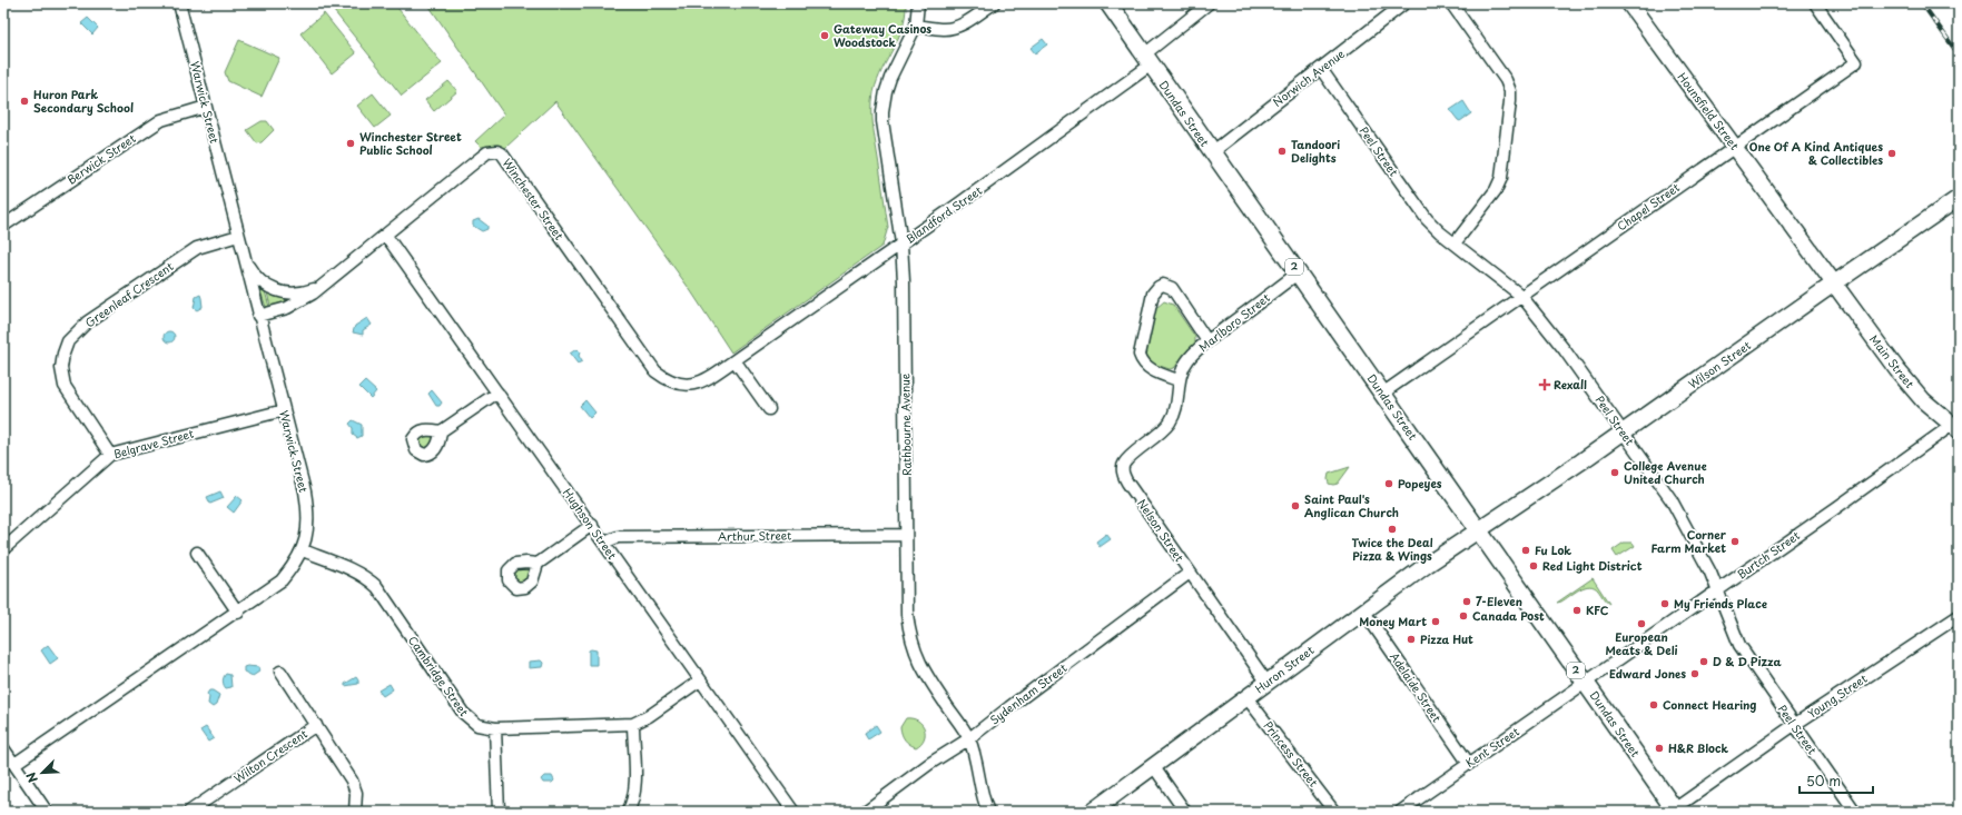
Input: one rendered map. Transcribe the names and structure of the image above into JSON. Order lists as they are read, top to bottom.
{
  "streets": {
    "main road": [
      "Hounsfield Street",
      "Dundas Street",
      "2",
      "Main Street",
      "Wilson Street",
      "Huron Street"
    ],
    "street": [
      "Norwich Avenue",
      "Warwick Street",
      "Peel Street",
      "Berwick Street",
      "Winchester Street",
      "Chapel Street",
      "Blandford Street",
      "Greenleaf Crescent",
      "Marlboro Street",
      "Rathbourne Avenue",
      "Belgrave Street",
      "Hughson Street",
      "Nelson Street",
      "Arthur Street",
      "Burtch Street",
      "Cambridge Street",
      "Adelaide Street",
      "Sydenham Street",
      "Young Street",
      "Kent Street",
      "Princess Street",
      "Wilton Crescent"
    ]
  },
  "crossings": [
    ["Norwich Avenue", "Dundas Street"],
    ["Norwich Avenue", "Peel Street"],
    ["Warwick Street", "Berwick Street"],
    ["Warwick Street", "Winchester Street"],
    ["Warwick Street", "Greenleaf Crescent"],
    ["Warwick Street", "Belgrave Street"],
    ["Warwick Street", "Cambridge Street"],
    ["Hounsfield Street", "Chapel Street"],
    ["Hounsfield Street", "Main Street"],
    ["Hounsfield Street", "Wilson Street"],
    ["Dundas Street", "Chapel Street"],
    ["Dundas Street", "Blandford Street"],
    ["Dundas Street", "Marlboro Street"],
    ["Dundas Street", "Wilson Street"],
    ["Dundas Street", "Burtch Street"],
    ["Dundas Street", "Huron Street"],
    ["Dundas Street", "Young Street"],
    ["Dundas Street", "Kent Street"],
    ["Peel Street", "Chapel Street"],
    ["Peel Street", "Wilson Street"],
    ["Peel Street", "Burtch Street"],
    ["Peel Street", "Young Street"],
    ["Winchester Street", "Blandford Street"],
    ["Winchester Street", "Hughson Street"],
    ["Blandford Street", "Rathbourne Avenue"],
    ["Greenleaf Crescent", "Belgrave Street"],
    ["Marlboro Street", "Nelson Street"],
    ["Main Street", "Wilson Street"],
    ["Main Street", "Burtch Street"],
    ["Wilson Street", "Huron Street"],
    ["Rathbourne Avenue", "Arthur Street"],
    ["Rathbourne Avenue", "Sydenham Street"],
    ["Hughson Street", "Arthur Street"],
    ["Hughson Street", "Cambridge Street"],
    ["Nelson Street", "Huron Street"],
    ["Nelson Street", "Sydenham Street"],
    ["Burtch Street", "Kent Street"],
    ["Huron Street", "Adelaide Street"],
    ["Huron Street", "Princess Street"],
    ["Adelaide Street", "Kent Street"]
  ],
  "places": {
    "other": [
      "Gateway Casinos Woodstock",
      "Huron Park Secondary School",
      "Winchester Street Public School",
      "Tandoori Delights",
      "One Of A Kind Antiques & Collectibles",
      "College Avenue United Church",
      "Popeyes",
      "Saint Paul's Anglican Church",
      "Twice the Deal Pizza & Wings",
      "Corner Farm Market",
      "Fu Lok",
      "Red Light District",
      "7-Eleven",
      "My Friends Place",
      "KFC",
      "Canada Post",
      "Money Mart",
      "European Meats & Deli",
      "Pizza Hut",
      "D & D Pizza",
      "Edward Jones",
      "Connect Hearing",
      "H&R Block"
    ],
    "health": ["Rexall"]
  },
  "scale_bar": "50 m",
  "north": "bottom left"
}
